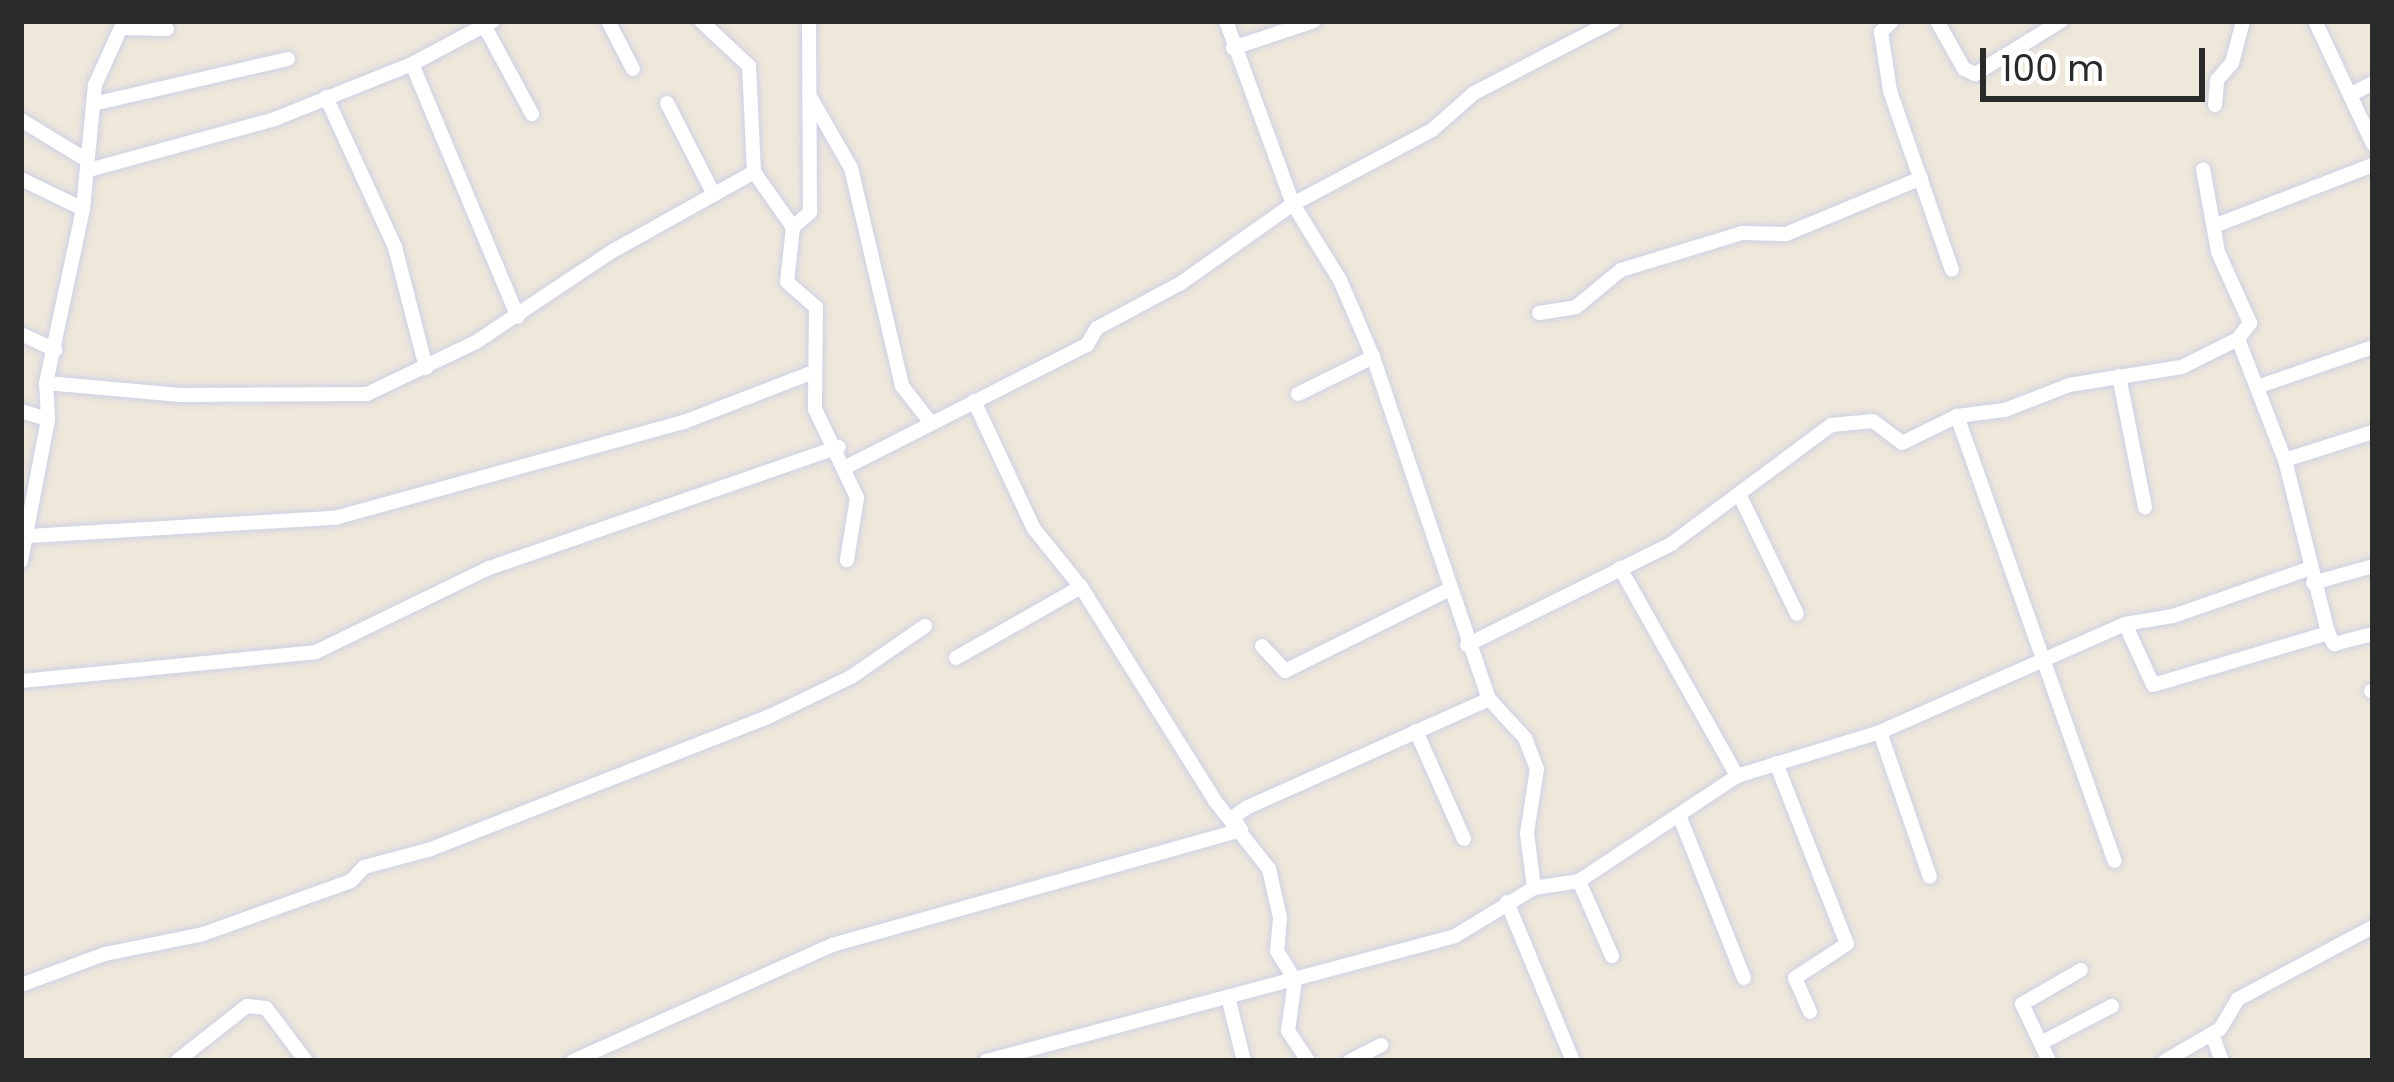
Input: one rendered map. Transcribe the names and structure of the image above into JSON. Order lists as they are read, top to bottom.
{
  "scale_bar": "100 m"
}
